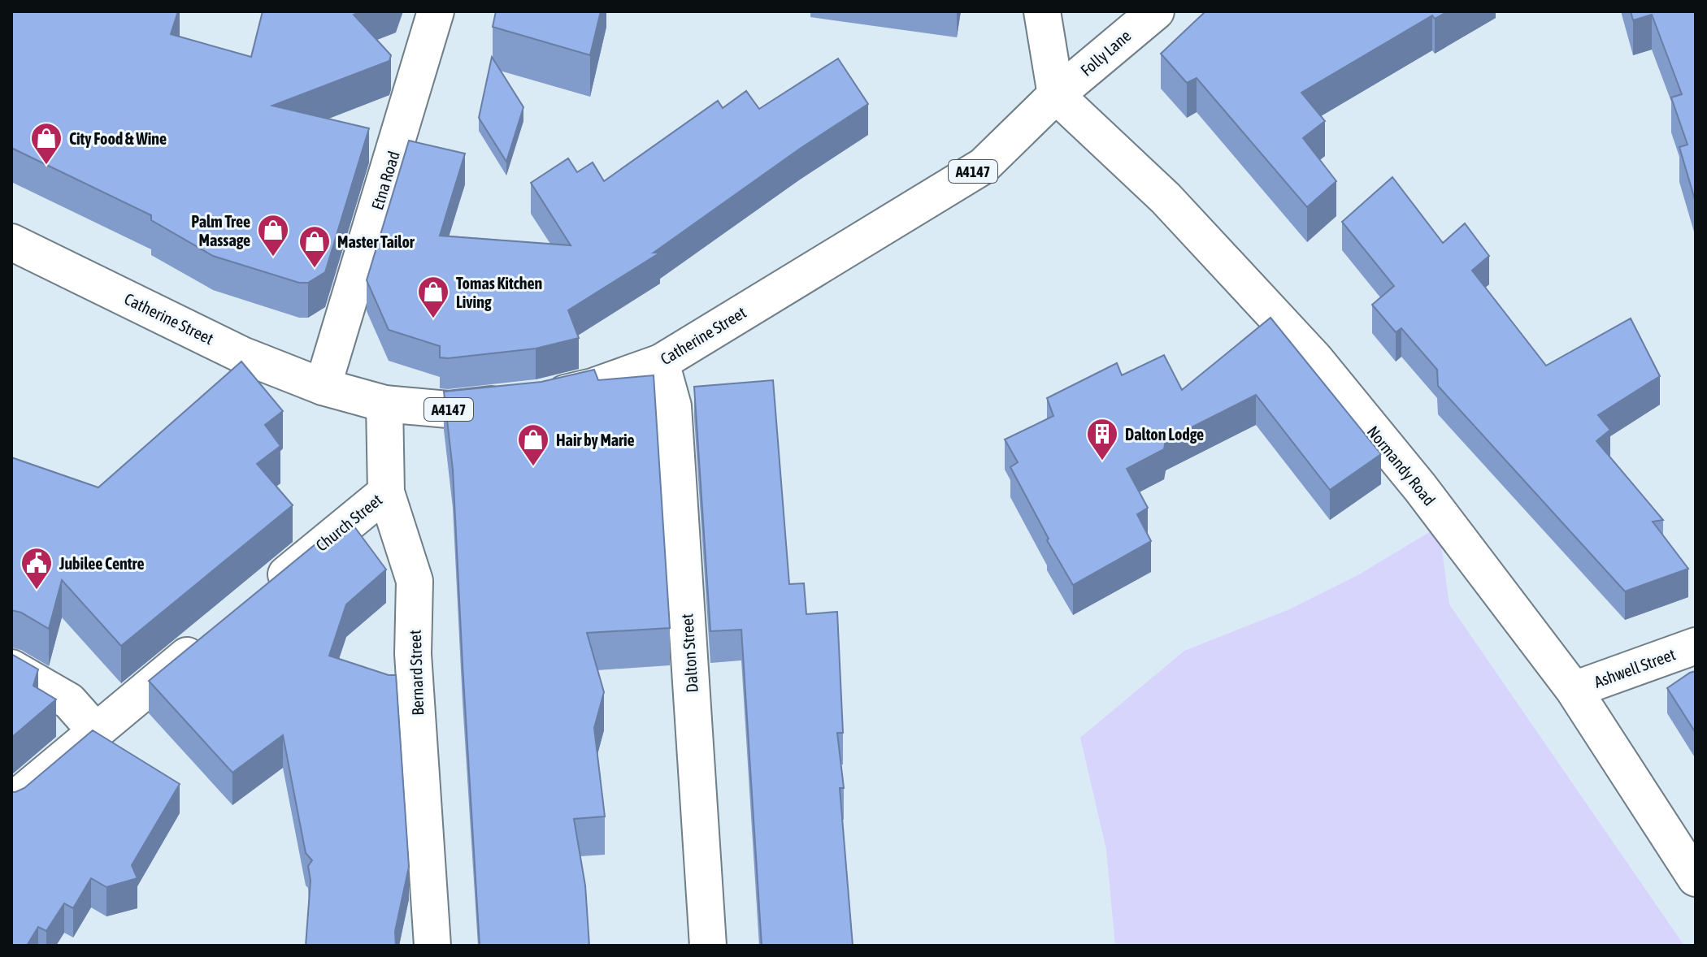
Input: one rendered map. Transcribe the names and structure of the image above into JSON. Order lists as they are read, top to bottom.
{
  "streets": {
    "street": [
      "Folly Lane",
      "A4147",
      "Etna Road",
      "Catherine Street",
      "Normandy Road",
      "Church Street",
      "Dalton Street",
      "Ashwell Street",
      "Bernard Street"
    ]
  },
  "crossings": [
    ["Folly Lane", "Catherine Street"],
    ["Folly Lane", "Normandy Road"],
    ["Etna Road", "Catherine Street"],
    ["Catherine Street", "Normandy Road"],
    ["Catherine Street", "Dalton Street"],
    ["Catherine Street", "Bernard Street"],
    ["Normandy Road", "Ashwell Street"],
    ["Church Street", "Bernard Street"]
  ],
  "places": {
    "shop": [
      "City Food & Wine",
      "Palm Tree Massage",
      "Master Tailor",
      "Tomas Kitchen Living",
      "Hair by Marie"
    ],
    "building": ["Dalton Lodge"],
    "public building": ["Jubilee Centre"]
  }
}
